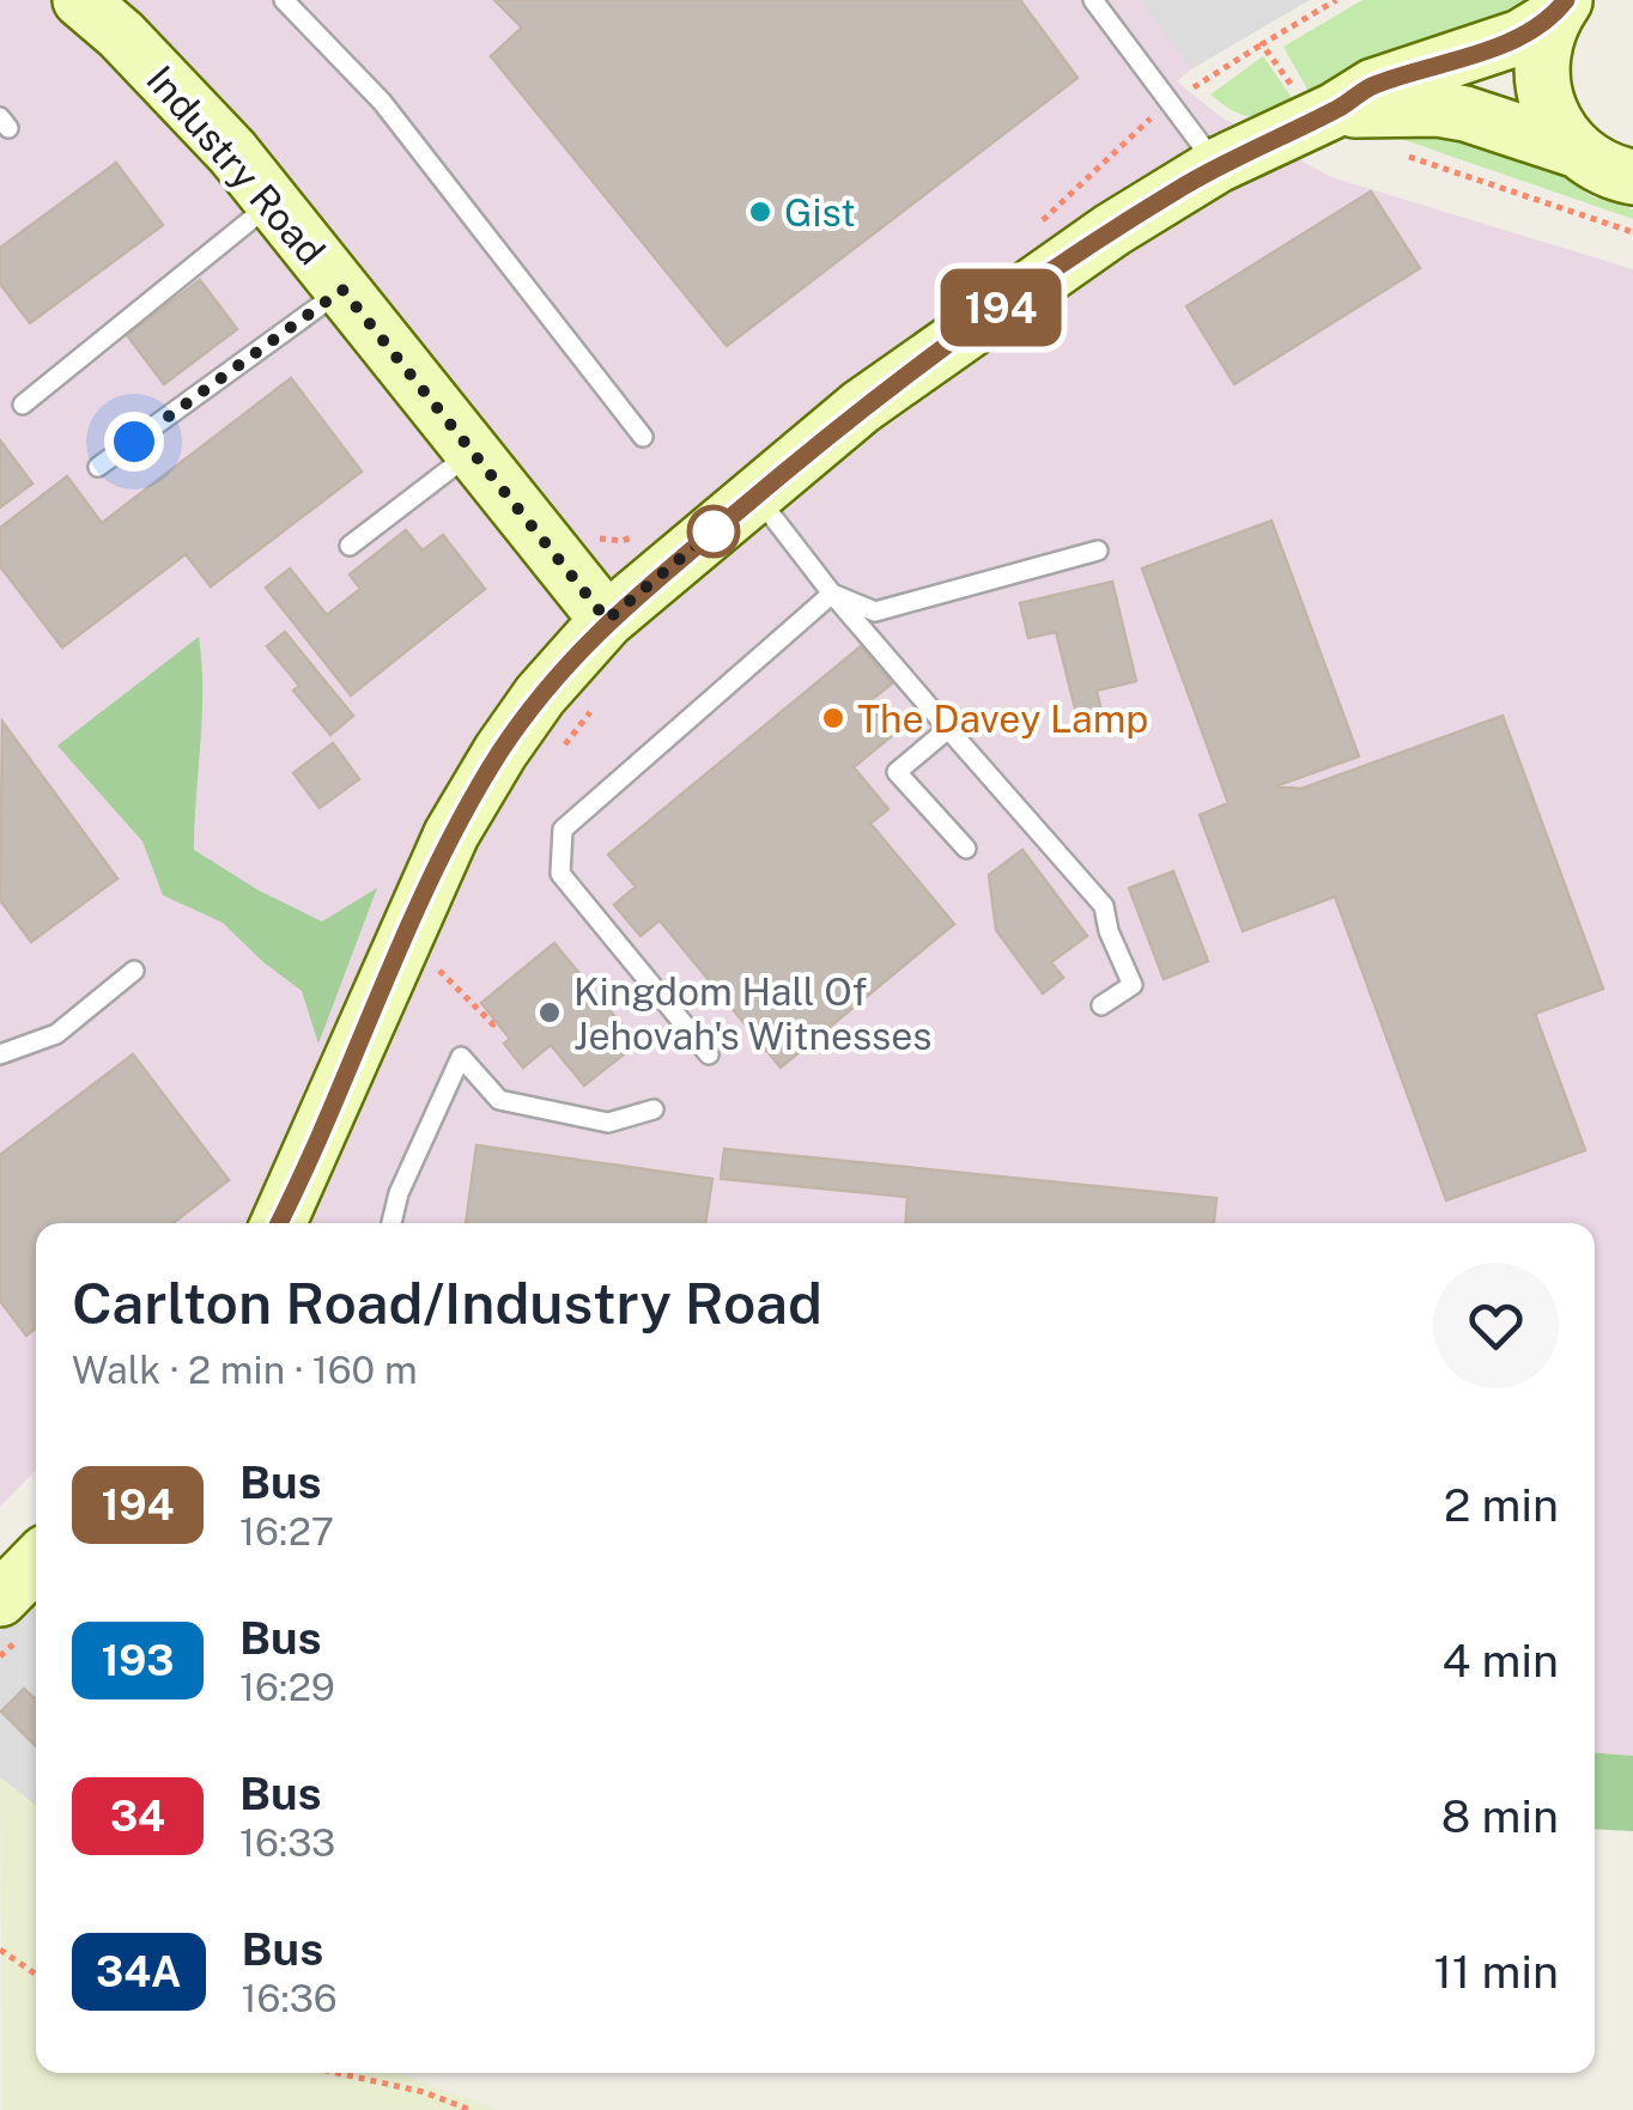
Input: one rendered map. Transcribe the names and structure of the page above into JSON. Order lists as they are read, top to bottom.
{
  "streets": {
    "main road": ["Industry Road"]
  },
  "places": ["Gist", "The Davey Lamp", "Kingdom Hall Of Jehovah's Witnesses"],
  "lines": ["bus line 194"],
  "page": {
    "on_map": "194",
    "heading": ["Carlton Road/Industry Road", "Walk · 2 min · 160 m"],
    "list": [
      {
        "mark": "194",
        "name": "Bus",
        "note": "16:27",
        "value": "2 min"
      },
      {
        "mark": "193",
        "name": "Bus",
        "note": "16:29",
        "value": "4 min"
      },
      {
        "mark": "34",
        "name": "Bus",
        "note": "16:33",
        "value": "8 min"
      },
      {
        "mark": "34A",
        "name": "Bus",
        "note": "16:36",
        "value": "11 min"
      }
    ]
  }
}
